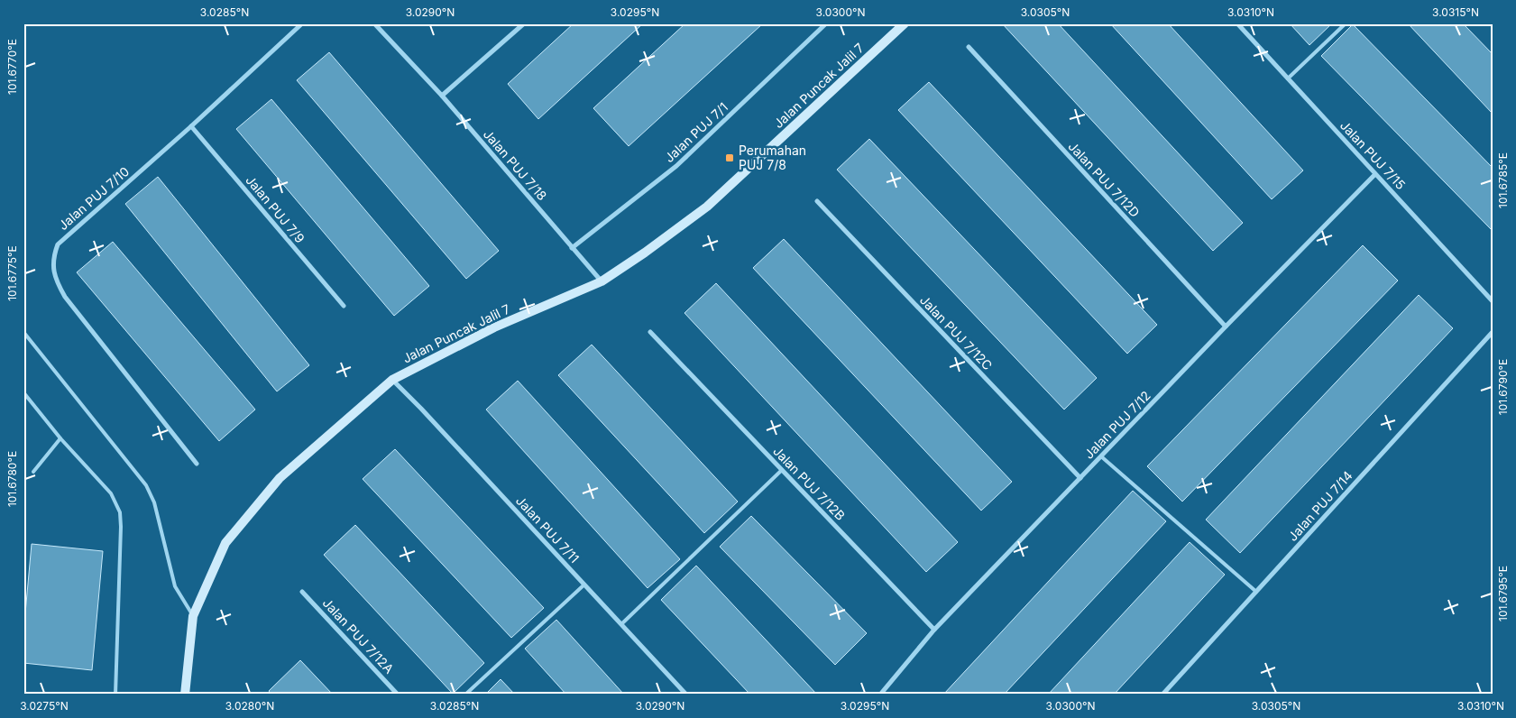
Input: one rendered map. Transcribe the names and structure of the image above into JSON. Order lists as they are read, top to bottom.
{
  "streets": {
    "street": [
      "Jalan Puncak Jalil 7",
      "Jalan PUJ 7/1",
      "Jalan PUJ 7/15",
      "Jalan PUJ 7/18",
      "Jalan PUJ 7/12D",
      "Jalan PUJ 7/10",
      "Jalan PUJ 7/9",
      "Jalan PUJ 7/12C",
      "Jalan PUJ 7/12",
      "Jalan PUJ 7/12B",
      "Jalan PUJ 7/14",
      "Jalan PUJ 7/11",
      "Jalan PUJ 7/12A"
    ]
  },
  "crossings": [
    ["Jalan Puncak Jalil 7", "Jalan PUJ 7/18"],
    ["Jalan Puncak Jalil 7", "Jalan PUJ 7/11"],
    ["Jalan PUJ 7/1", "Jalan PUJ 7/18"],
    ["Jalan PUJ 7/15", "Jalan PUJ 7/12"],
    ["Jalan PUJ 7/12D", "Jalan PUJ 7/12"],
    ["Jalan PUJ 7/10", "Jalan PUJ 7/9"],
    ["Jalan PUJ 7/12C", "Jalan PUJ 7/12"],
    ["Jalan PUJ 7/12", "Jalan PUJ 7/12B"]
  ],
  "places": {
    "transit": ["Perumahan PUJ 7/8"]
  },
  "coordinates": [
    "3.0285°N",
    "3.0290°N",
    "3.0295°N",
    "3.0300°N",
    "3.0305°N",
    "3.0310°N",
    "3.0315°N",
    "101.6770°E",
    "101.6785°E",
    "101.6775°E",
    "101.6790°E",
    "101.6780°E",
    "101.6795°E",
    "3.0275°N",
    "3.0280°N"
  ]
}
